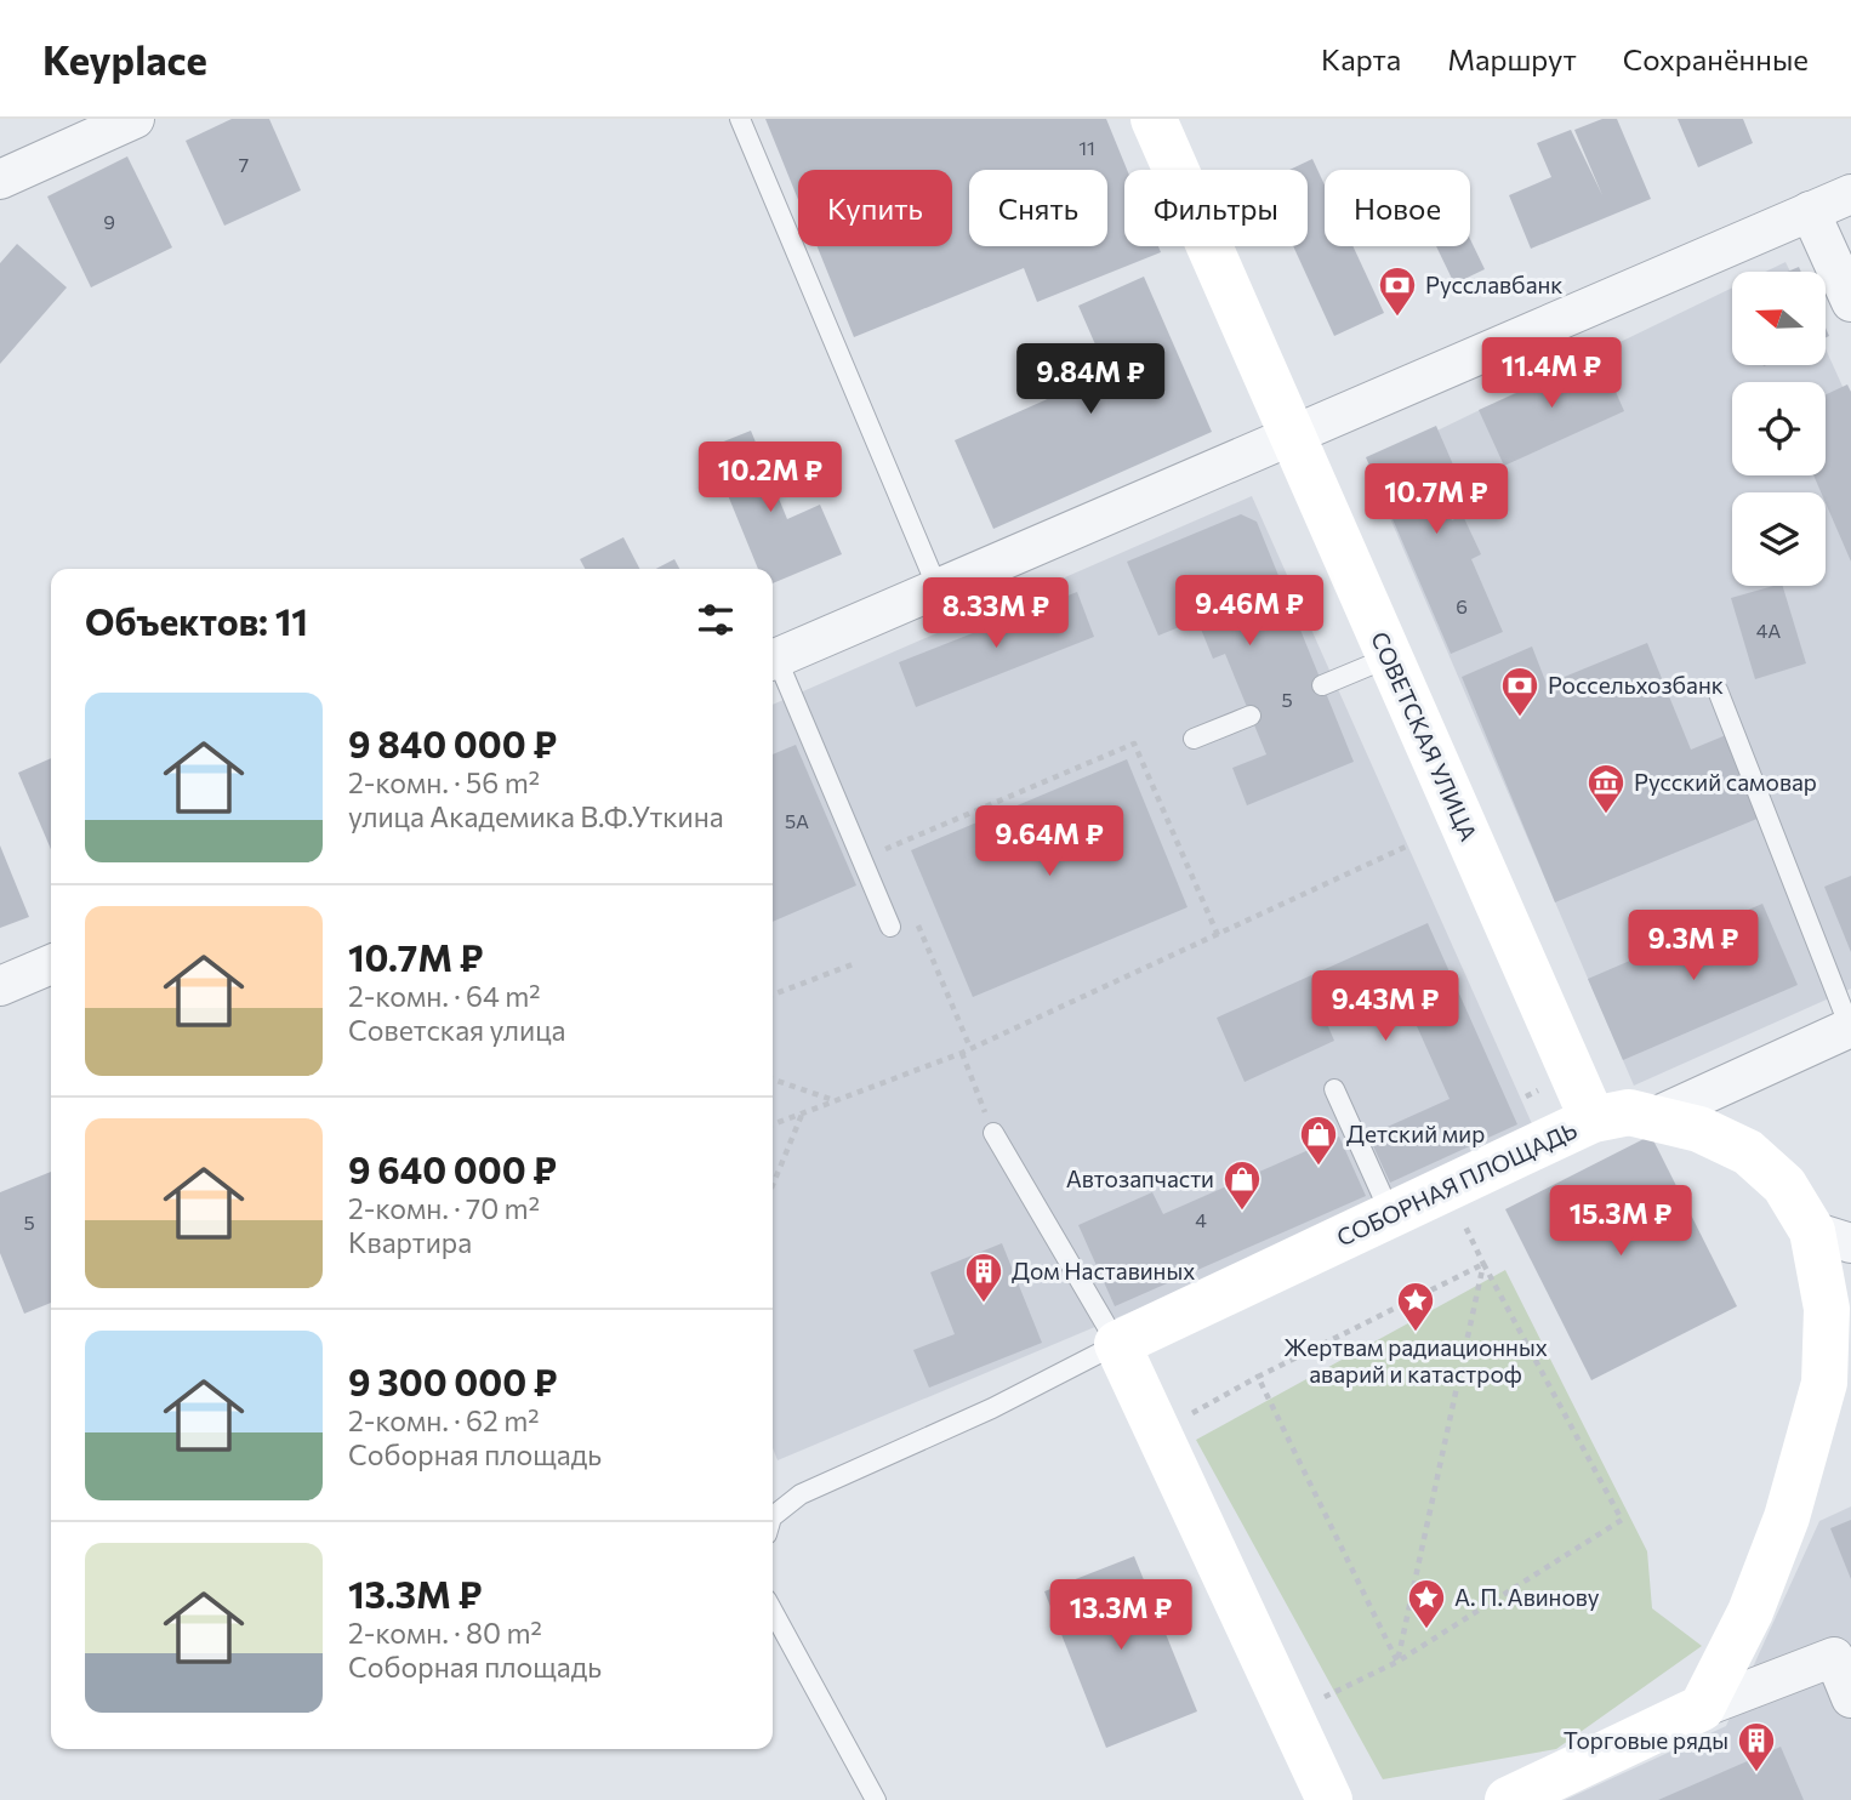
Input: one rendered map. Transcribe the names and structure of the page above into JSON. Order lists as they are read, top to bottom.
{
  "streets": {
    "street": ["СОВЕТСКАЯ УЛИЦА", "СОБОРНАЯ ПЛОЩАДЬ"]
  },
  "crossings": [
    ["СОВЕТСКАЯ УЛИЦА", "СОБОРНАЯ ПЛОЩАДЬ"]
  ],
  "places": {
    "bank": ["Русславбанк", "Россельхозбанк"],
    "museum": ["Русский самовар"],
    "shop": ["Детский мир", "Автозапчасти"],
    "building": ["Дом Наставиных", "Торговые ряды"],
    "place": ["Жертвам радиационных аварий и катастроф", "А. П. Авинову"]
  },
  "house_numbers": [
    "11",
    "7",
    "9",
    "6",
    "4А",
    "5",
    "5А",
    "4",
    "5"
  ],
  "north": "left",
  "page": {
    "header": "Keyplace",
    "nav": ["Карта", "Маршрут", "Сохранённые"],
    "chip": [
      "Купить",
      "Снять",
      "Фильтры",
      "Новое"
    ],
    "price": [
      "11.4M ₽",
      "9.84M ₽",
      "10.2M ₽",
      "10.7M ₽",
      "9.46M ₽",
      "8.33M ₽",
      "9.64M ₽",
      "9.3M ₽",
      "9.43M ₽",
      "15.3M ₽",
      "13.3M ₽"
    ],
    "heading": "Объектов: 11",
    "list": [
      {
        "name": "9 840 000 ₽",
        "note": "2-комн. · 56 m² · улица Академика В.Ф.Уткина"
      },
      {
        "name": "10.7M ₽",
        "note": "2-комн. · 64 m² · Советская улица"
      },
      {
        "name": "9 640 000 ₽",
        "note": "2-комн. · 70 m² · Квартира"
      },
      {
        "name": "9 300 000 ₽",
        "note": "2-комн. · 62 m² · Соборная площадь"
      },
      {
        "name": "13.3M ₽",
        "note": "2-комн. · 80 m² · Соборная площадь"
      }
    ]
  }
}
